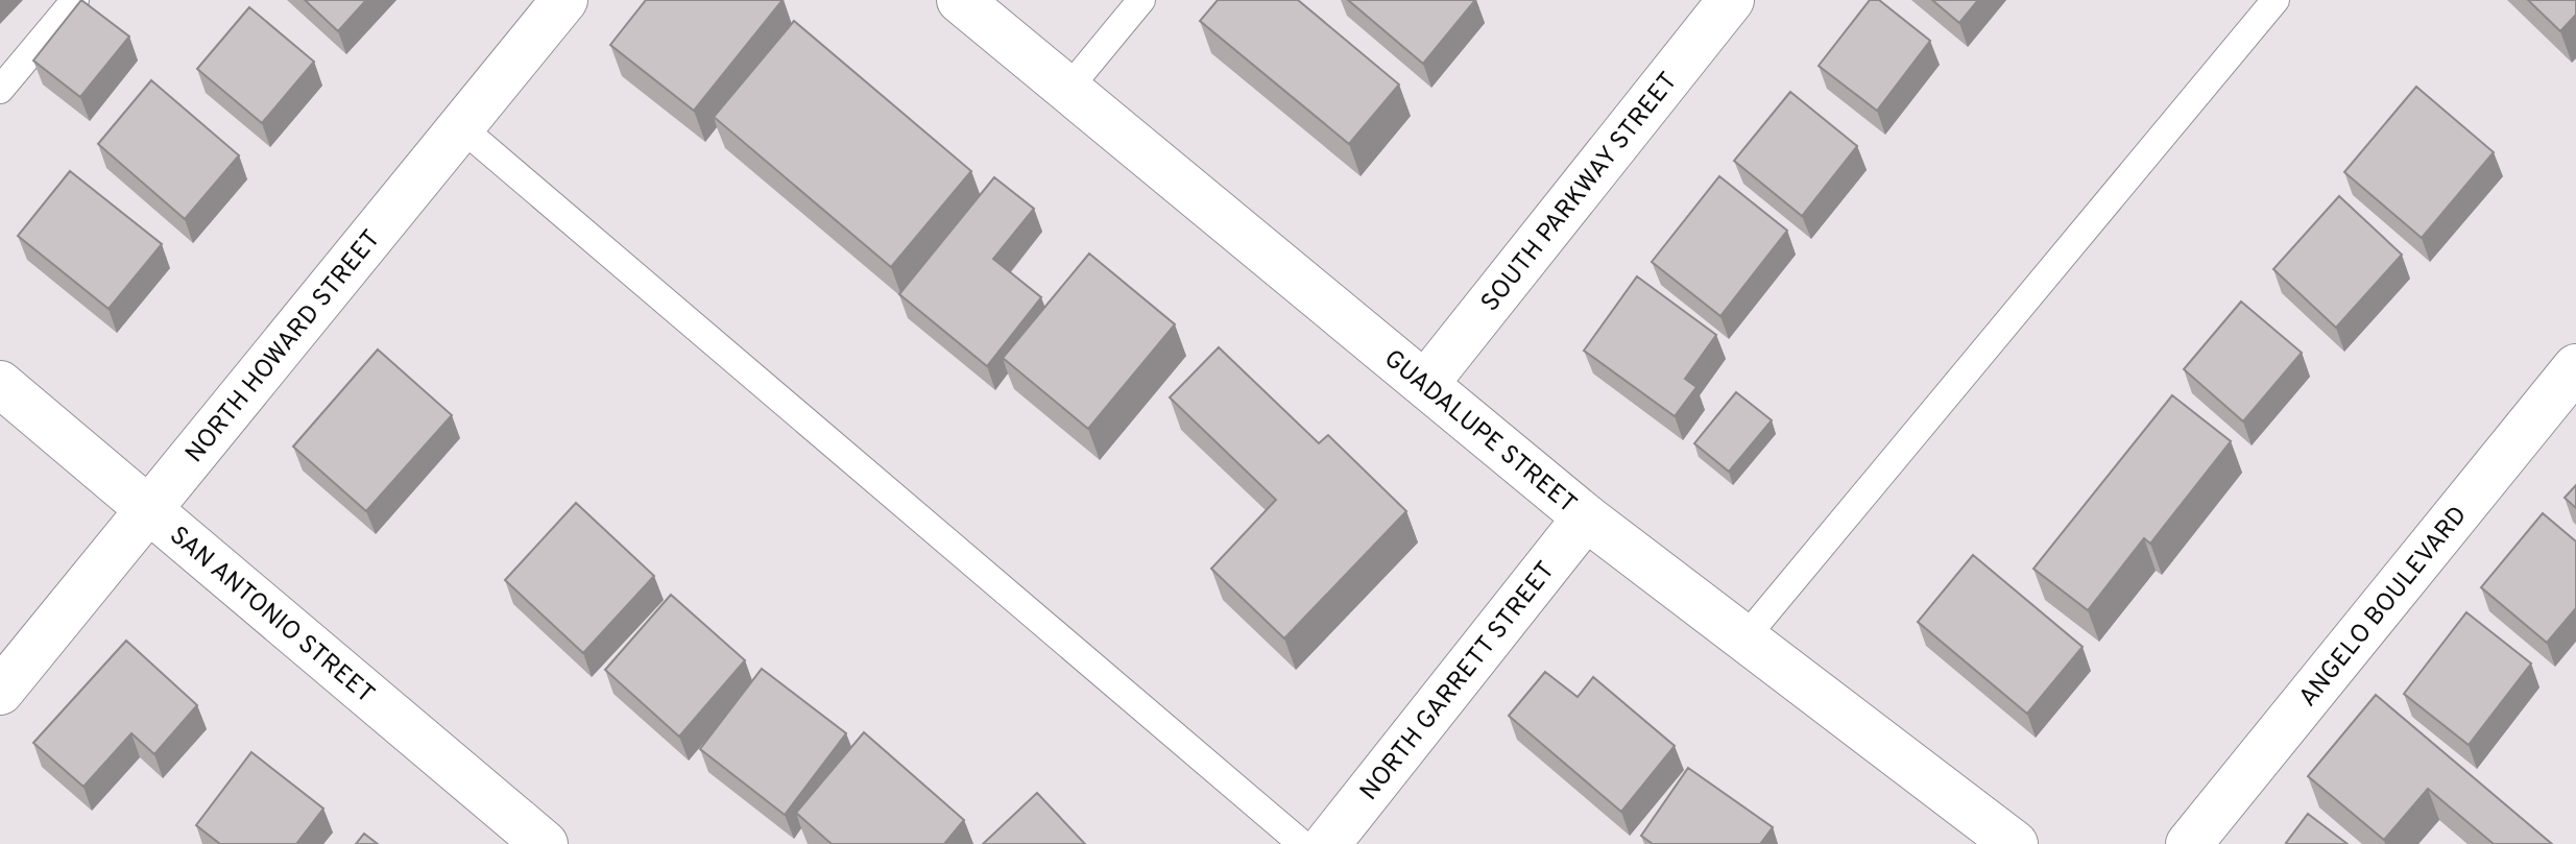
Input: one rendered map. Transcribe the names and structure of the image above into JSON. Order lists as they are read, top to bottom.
{
  "streets": {
    "street": [
      "SOUTH PARKWAY STREET",
      "NORTH HOWARD STREET",
      "GUADALUPE STREET",
      "ANGELO BOULEVARD",
      "SAN ANTONIO STREET",
      "NORTH GARRETT STREET"
    ]
  },
  "crossings": [
    ["SOUTH PARKWAY STREET", "GUADALUPE STREET"],
    ["NORTH HOWARD STREET", "SAN ANTONIO STREET"],
    ["GUADALUPE STREET", "NORTH GARRETT STREET"]
  ]
}
